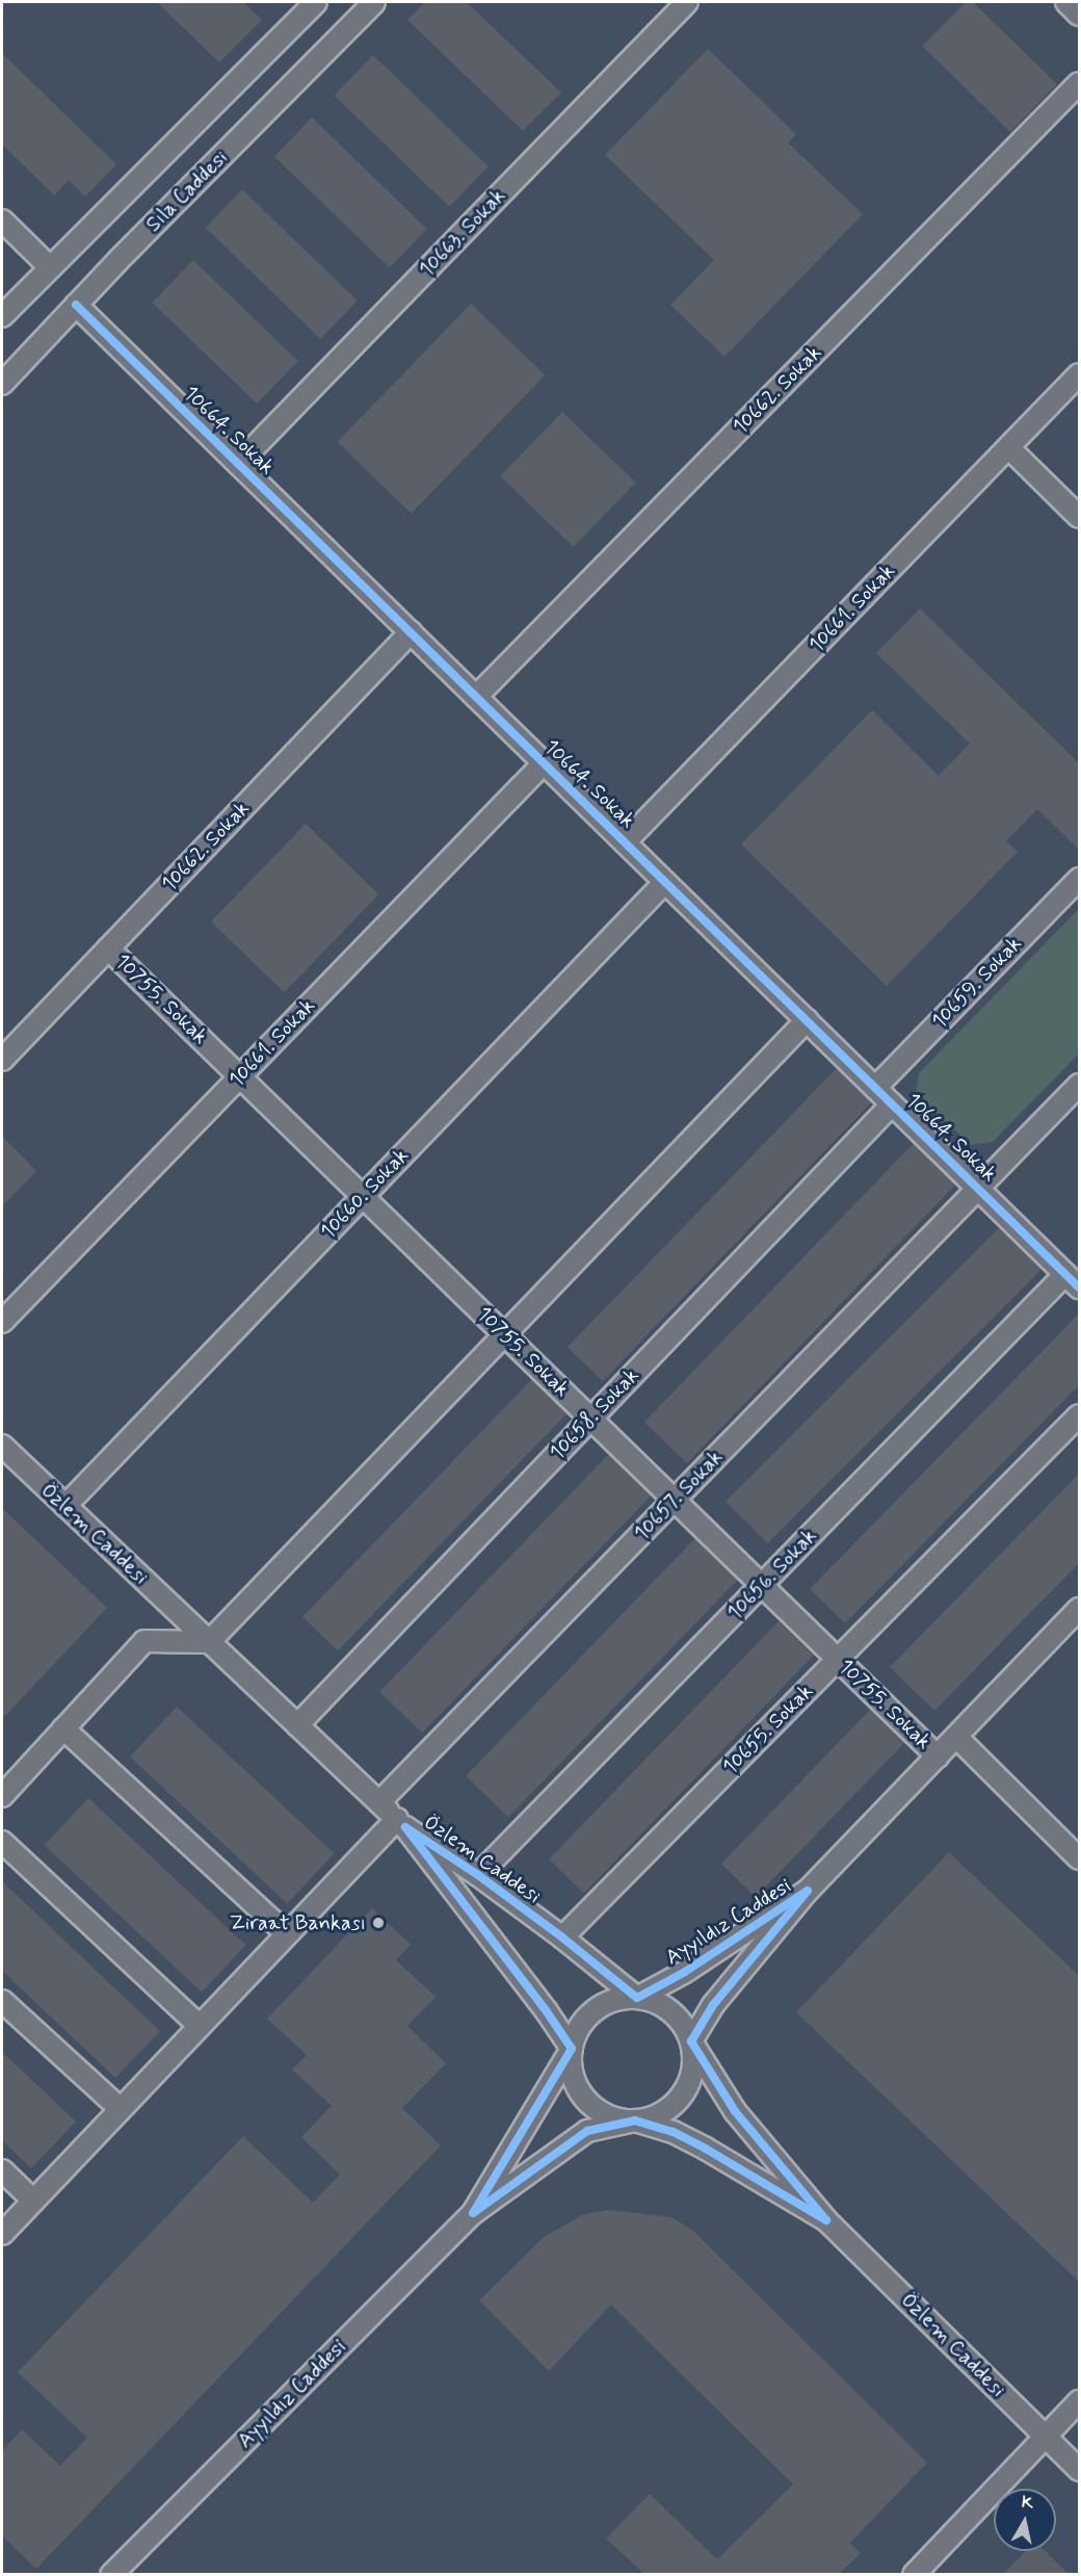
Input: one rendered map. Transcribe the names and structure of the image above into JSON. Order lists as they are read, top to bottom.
{
  "streets": {
    "street": [
      "Sıla Caddesi",
      "10663. Sokak",
      "10662. Sokak",
      "10664. Sokak",
      "10661. Sokak",
      "10659. Sokak",
      "10755. Sokak",
      "10660. Sokak",
      "10658. Sokak",
      "10657. Sokak",
      "Özlem Caddesi",
      "10656. Sokak",
      "10655. Sokak",
      "Ayyıldız Caddesi"
    ]
  },
  "crossings": [
    ["Sıla Caddesi", "10664. Sokak"],
    ["10663. Sokak", "10664. Sokak"],
    ["10662. Sokak", "10664. Sokak"],
    ["10662. Sokak", "10755. Sokak"],
    ["10664. Sokak", "10661. Sokak"],
    ["10664. Sokak", "10659. Sokak"],
    ["10664. Sokak", "10660. Sokak"],
    ["10664. Sokak", "10658. Sokak"],
    ["10664. Sokak", "10657. Sokak"],
    ["10664. Sokak", "10656. Sokak"],
    ["10661. Sokak", "10755. Sokak"],
    ["10755. Sokak", "10660. Sokak"],
    ["10755. Sokak", "10658. Sokak"],
    ["10755. Sokak", "10657. Sokak"],
    ["10755. Sokak", "10656. Sokak"],
    ["10755. Sokak", "10655. Sokak"],
    ["10755. Sokak", "Ayyıldız Caddesi"],
    ["10660. Sokak", "Özlem Caddesi"],
    ["10658. Sokak", "Özlem Caddesi"],
    ["10657. Sokak", "Özlem Caddesi"],
    ["Özlem Caddesi", "10656. Sokak"],
    ["Özlem Caddesi", "10655. Sokak"],
    ["Özlem Caddesi", "Ayyıldız Caddesi"]
  ],
  "places": ["Ziraat Bankası"],
  "north": "top"
}
